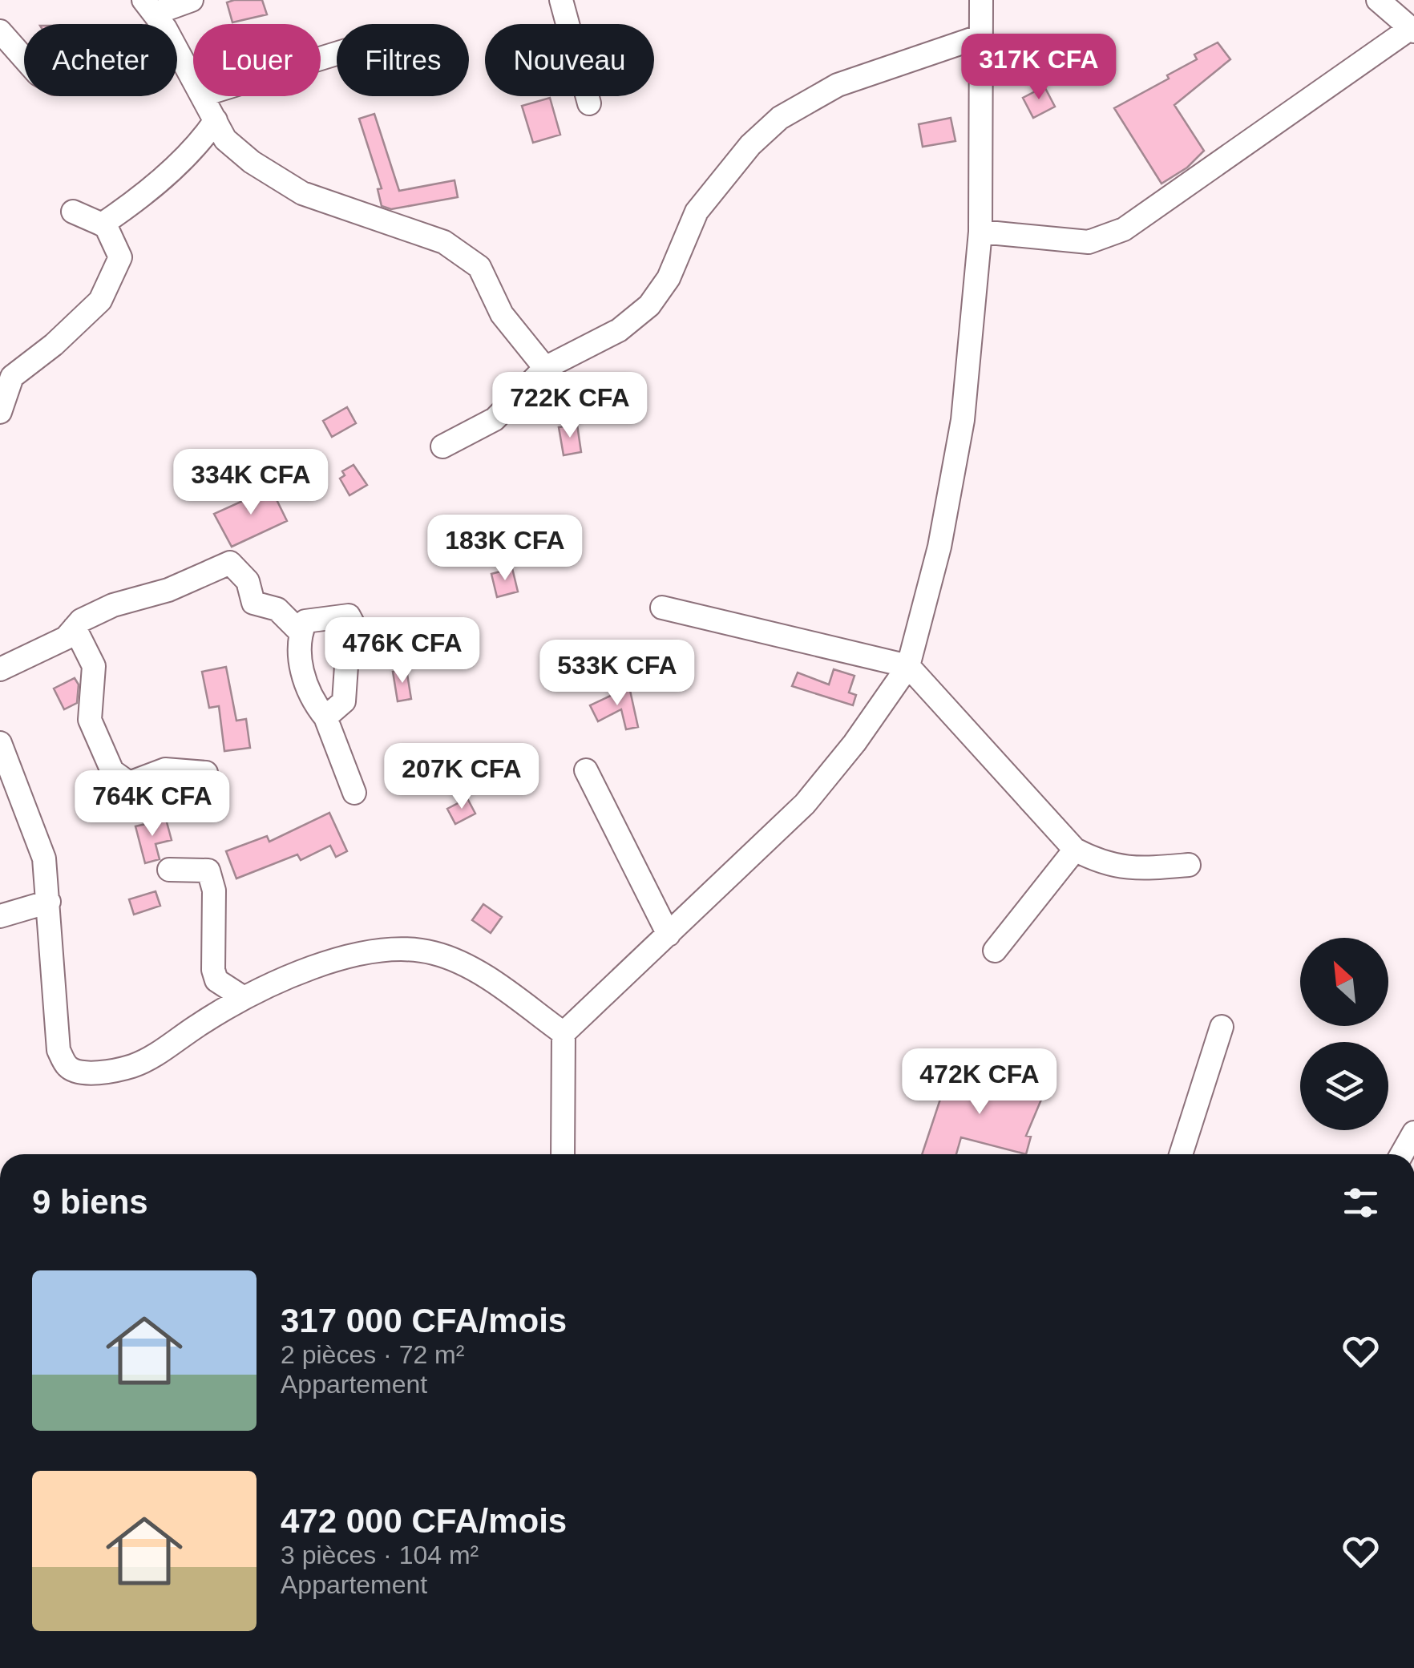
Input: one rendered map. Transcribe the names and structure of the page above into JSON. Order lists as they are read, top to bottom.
{
  "north": "top left",
  "page": {
    "chip": [
      "Acheter",
      "Louer",
      "Filtres",
      "Nouveau"
    ],
    "price": [
      "317K CFA",
      "722K CFA",
      "334K CFA",
      "183K CFA",
      "476K CFA",
      "533K CFA",
      "207K CFA",
      "764K CFA",
      "472K CFA"
    ],
    "heading": "9 biens",
    "list": [
      {
        "name": "317 000 CFA/mois",
        "note": "2 pièces · 72 m² · Appartement"
      },
      {
        "name": "472 000 CFA/mois",
        "note": "3 pièces · 104 m² · Appartement"
      }
    ]
  }
}
